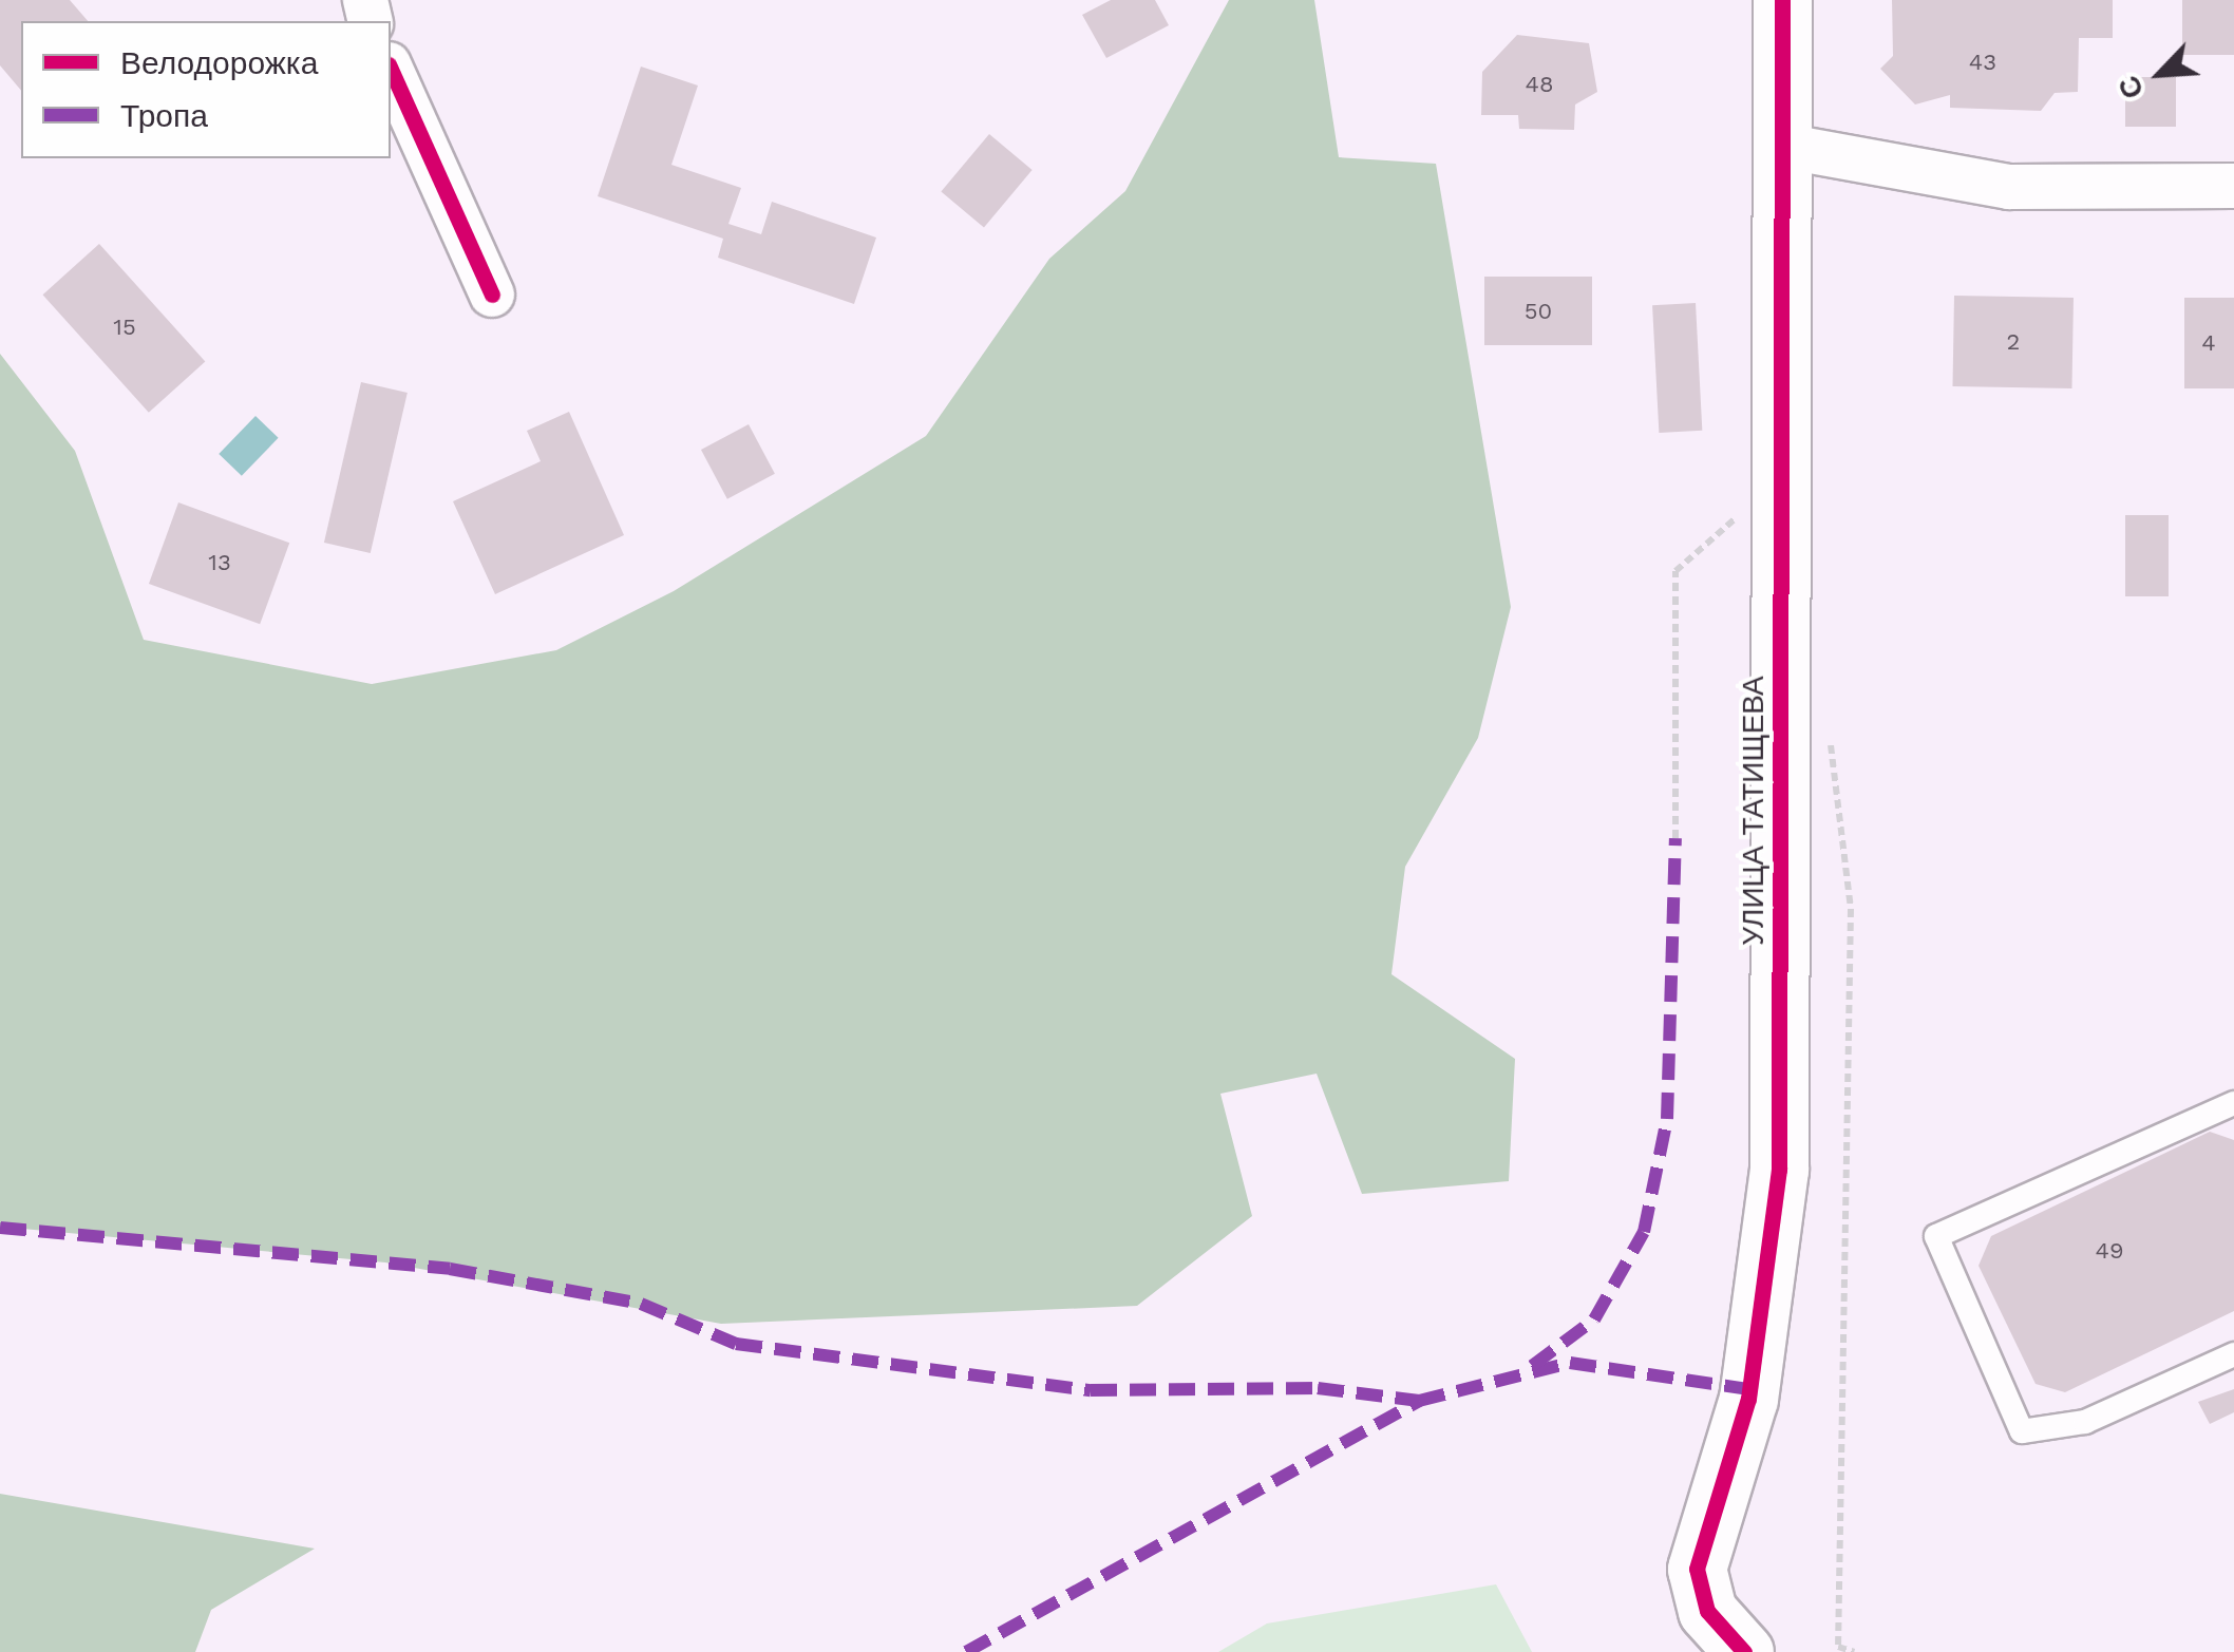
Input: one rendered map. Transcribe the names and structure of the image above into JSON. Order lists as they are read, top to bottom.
{
  "streets": {
    "street": ["УЛИЦА ТАТИЩЕВА"]
  },
  "house_numbers": [
    "43",
    "48",
    "50",
    "15",
    "2",
    "4",
    "13",
    "49"
  ],
  "legend": ["Велодорожка", "Тропа"],
  "north": "bottom left"
}
